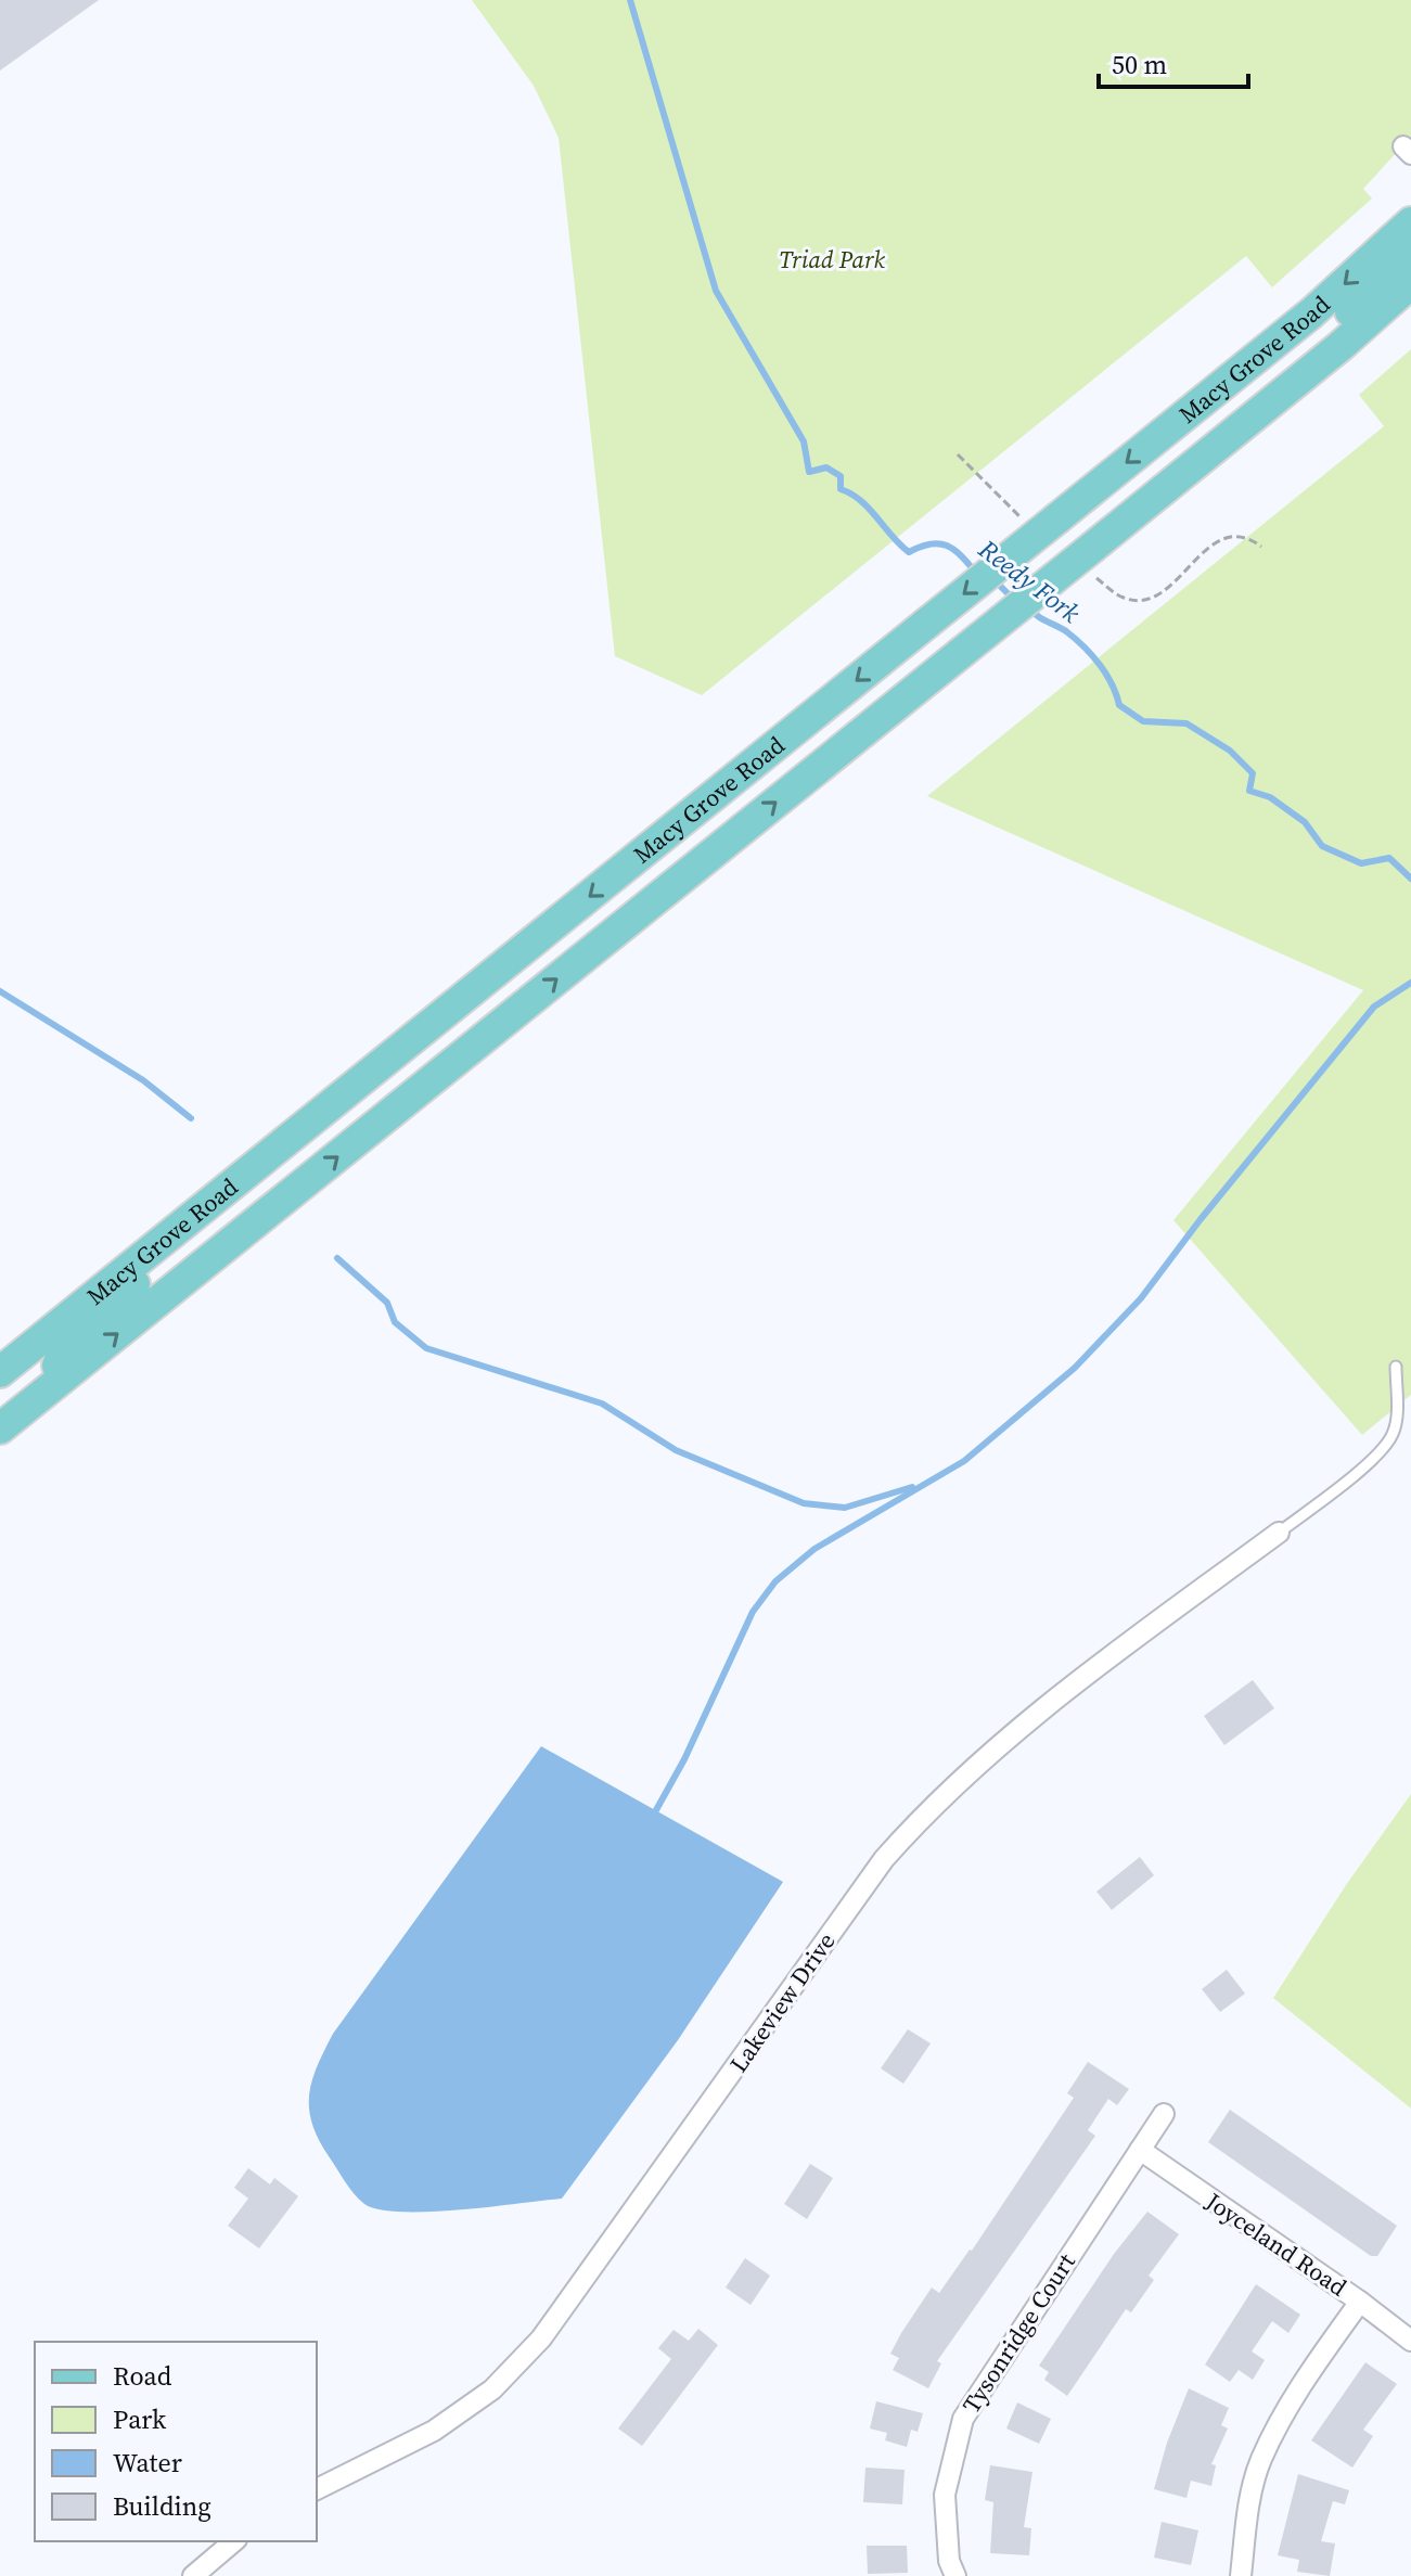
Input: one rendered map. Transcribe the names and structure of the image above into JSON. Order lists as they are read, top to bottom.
{
  "streets": {
    "main road": ["Macy Grove Road"],
    "street": ["Lakeview Drive", "Joyceland Road", "Tysonridge Court"]
  },
  "crossings": [
    ["Joyceland Road", "Tysonridge Court"]
  ],
  "water": ["Reedy Fork"],
  "parks": ["Triad Park"],
  "legend": [
    "Road",
    "Park",
    "Water",
    "Building"
  ],
  "scale_bar": "50 m"
}
